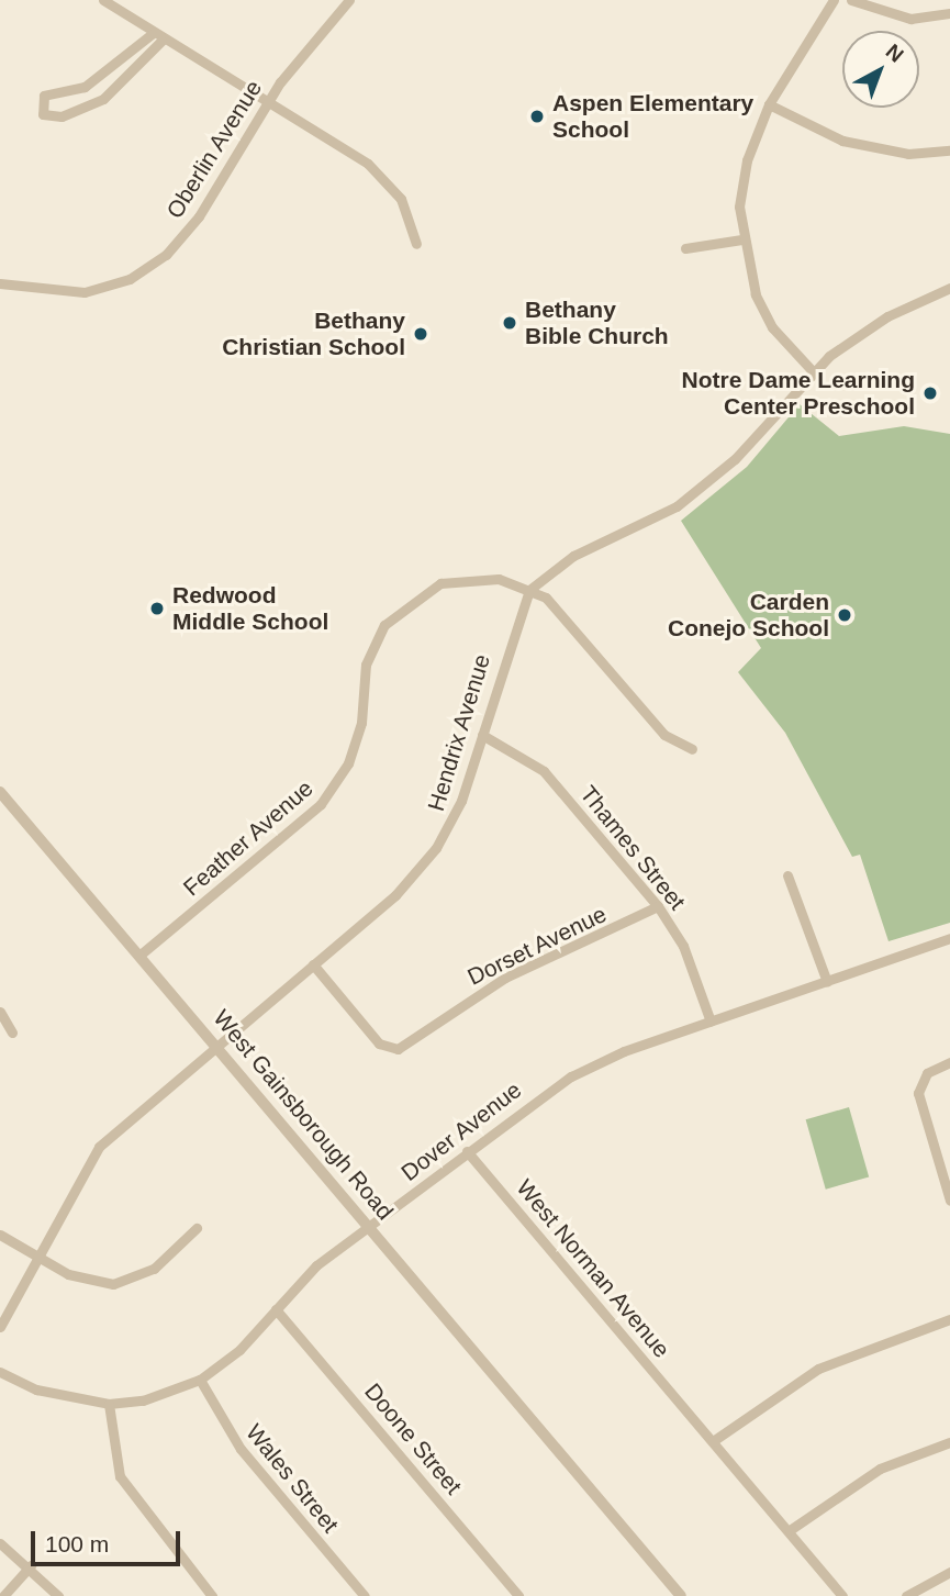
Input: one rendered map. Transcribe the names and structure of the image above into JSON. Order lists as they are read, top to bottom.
{
  "streets": {
    "street": [
      "Oberlin Avenue",
      "Hendrix Avenue",
      "Feather Avenue",
      "Thames Street",
      "Dorset Avenue",
      "West Gainsborough Road",
      "Dover Avenue",
      "West Norman Avenue",
      "Doone Street",
      "Wales Street"
    ]
  },
  "crossings": [
    ["Hendrix Avenue", "Feather Avenue"],
    ["Hendrix Avenue", "Thames Street"],
    ["Hendrix Avenue", "Dorset Avenue"],
    ["Hendrix Avenue", "West Gainsborough Road"],
    ["Feather Avenue", "West Gainsborough Road"],
    ["Thames Street", "Dorset Avenue"],
    ["Thames Street", "Dover Avenue"],
    ["West Gainsborough Road", "Dover Avenue"],
    ["Dover Avenue", "West Norman Avenue"],
    ["Dover Avenue", "Doone Street"],
    ["Dover Avenue", "Wales Street"]
  ],
  "places": [
    "Aspen Elementary School",
    "Bethany Bible Church",
    "Bethany Christian School",
    "Notre Dame Learning Center Preschool",
    "Redwood Middle School",
    "Carden Conejo School"
  ],
  "scale_bar": "100 m",
  "north": "top right"
}
